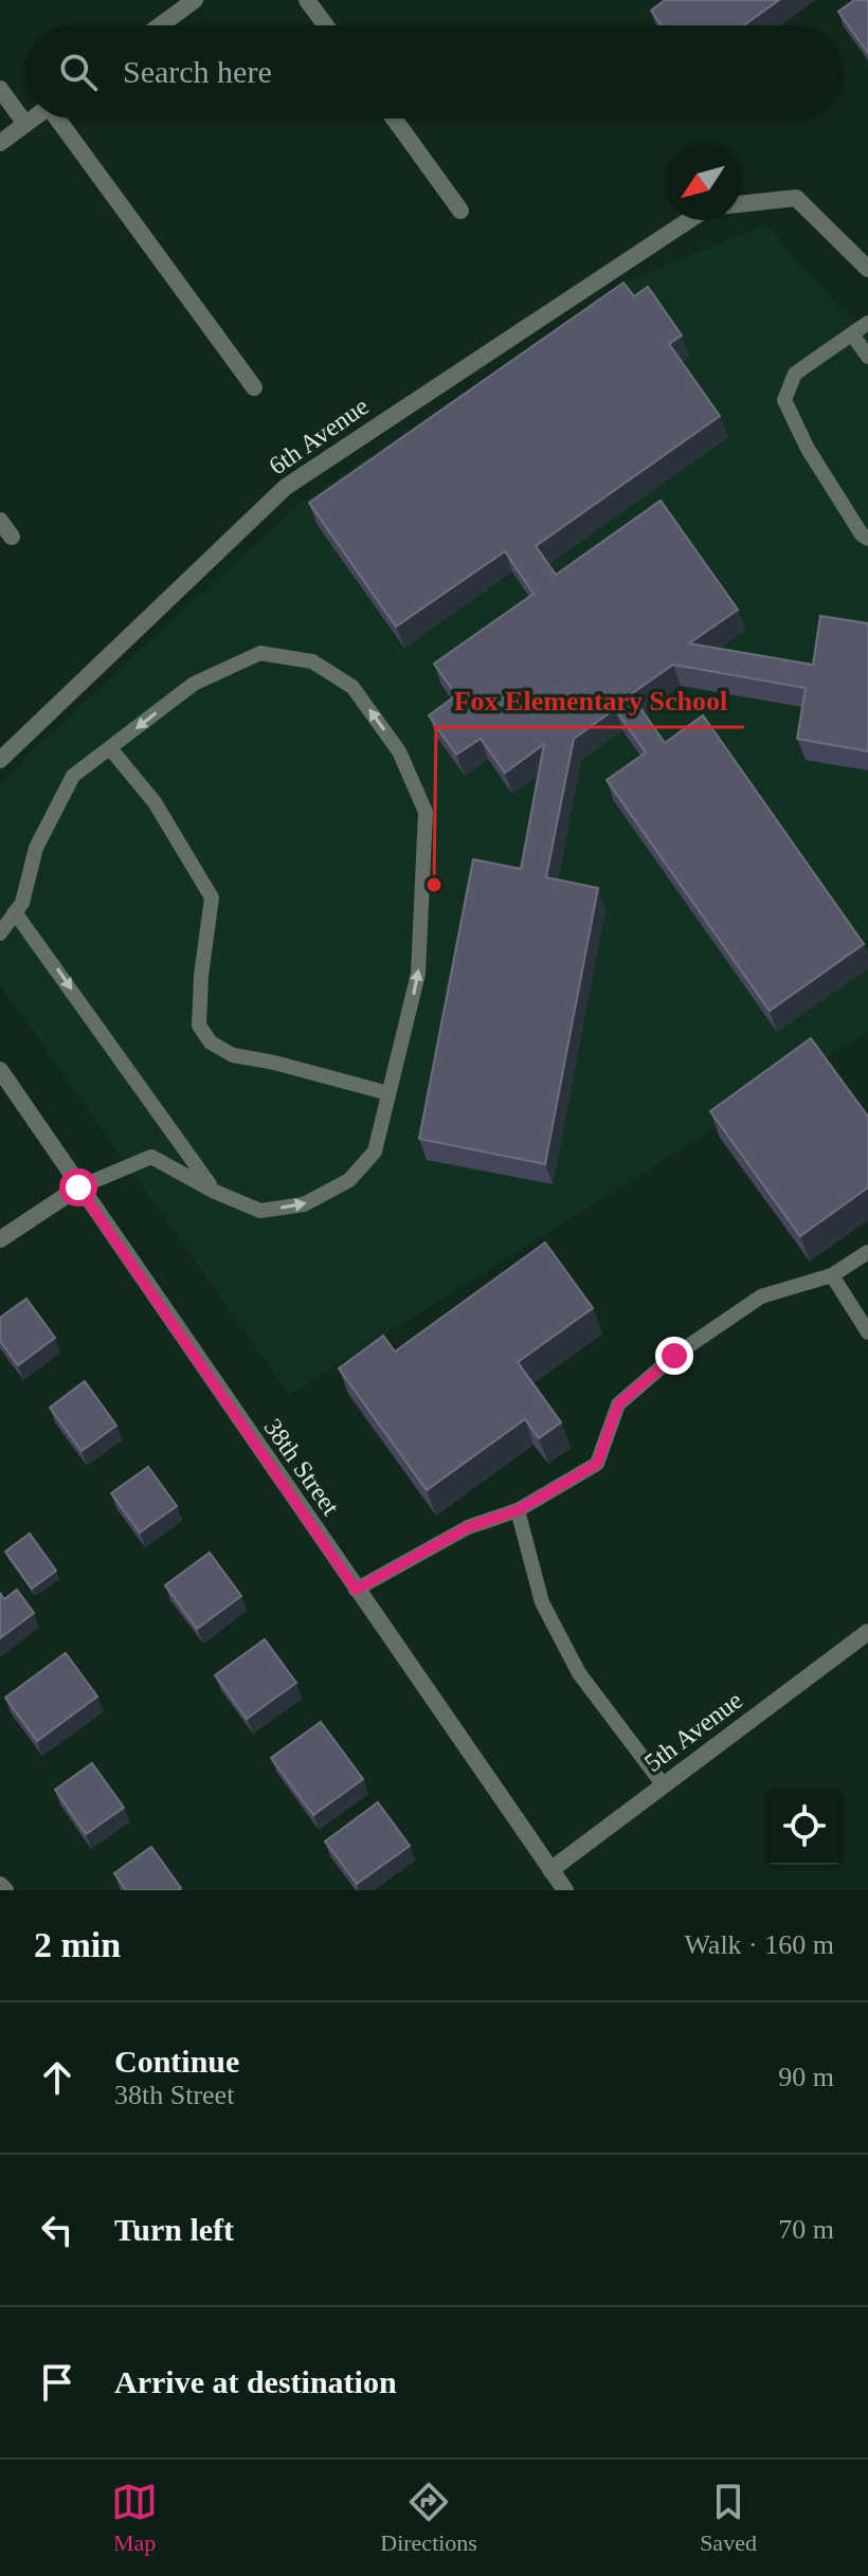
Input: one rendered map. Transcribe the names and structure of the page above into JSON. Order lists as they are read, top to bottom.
{
  "streets": {
    "street": ["6th Avenue", "38th Street", "5th Avenue"]
  },
  "crossings": [
    ["38th Street", "5th Avenue"]
  ],
  "places": ["Fox Elementary School"],
  "north": "bottom left",
  "page": {
    "search": "Search here",
    "heading": ["2 min", "Walk · 160 m"],
    "list": [
      ["Continue", "38th Street", "90 m"],
      ["Turn left", "70 m"],
      "Arrive at destination"
    ],
    "nav": ["Map", "Directions", "Saved"]
  }
}
